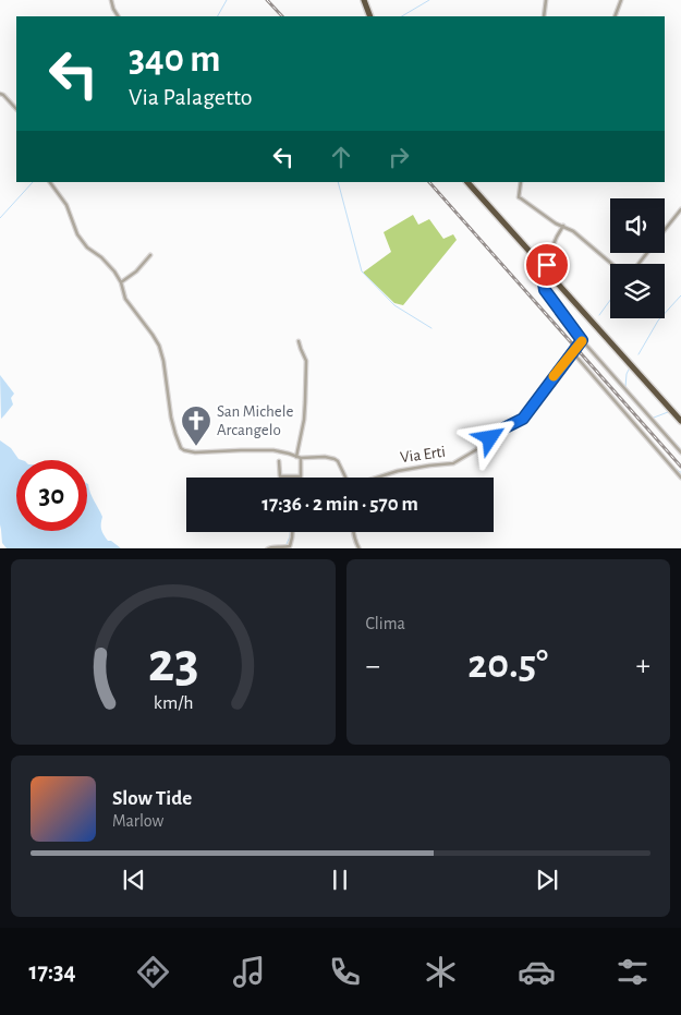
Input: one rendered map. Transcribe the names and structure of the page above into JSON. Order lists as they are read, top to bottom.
{
  "streets": {
    "street": ["Via Erti"]
  },
  "places": {
    "church": ["San Michele Arcangelo"]
  },
  "page": {
    "turn": ["340 m", "Via Palagetto"],
    "limit": "30",
    "trip": "17:36 · 2 min · 570 m",
    "tile": "Clima",
    "heat": ["−", "20.5°", "+"],
    "song": ["Slow Tide", "Marlow"],
    "tabs": "17:34",
    "gauge": ["23", "km/h"]
  }
}
